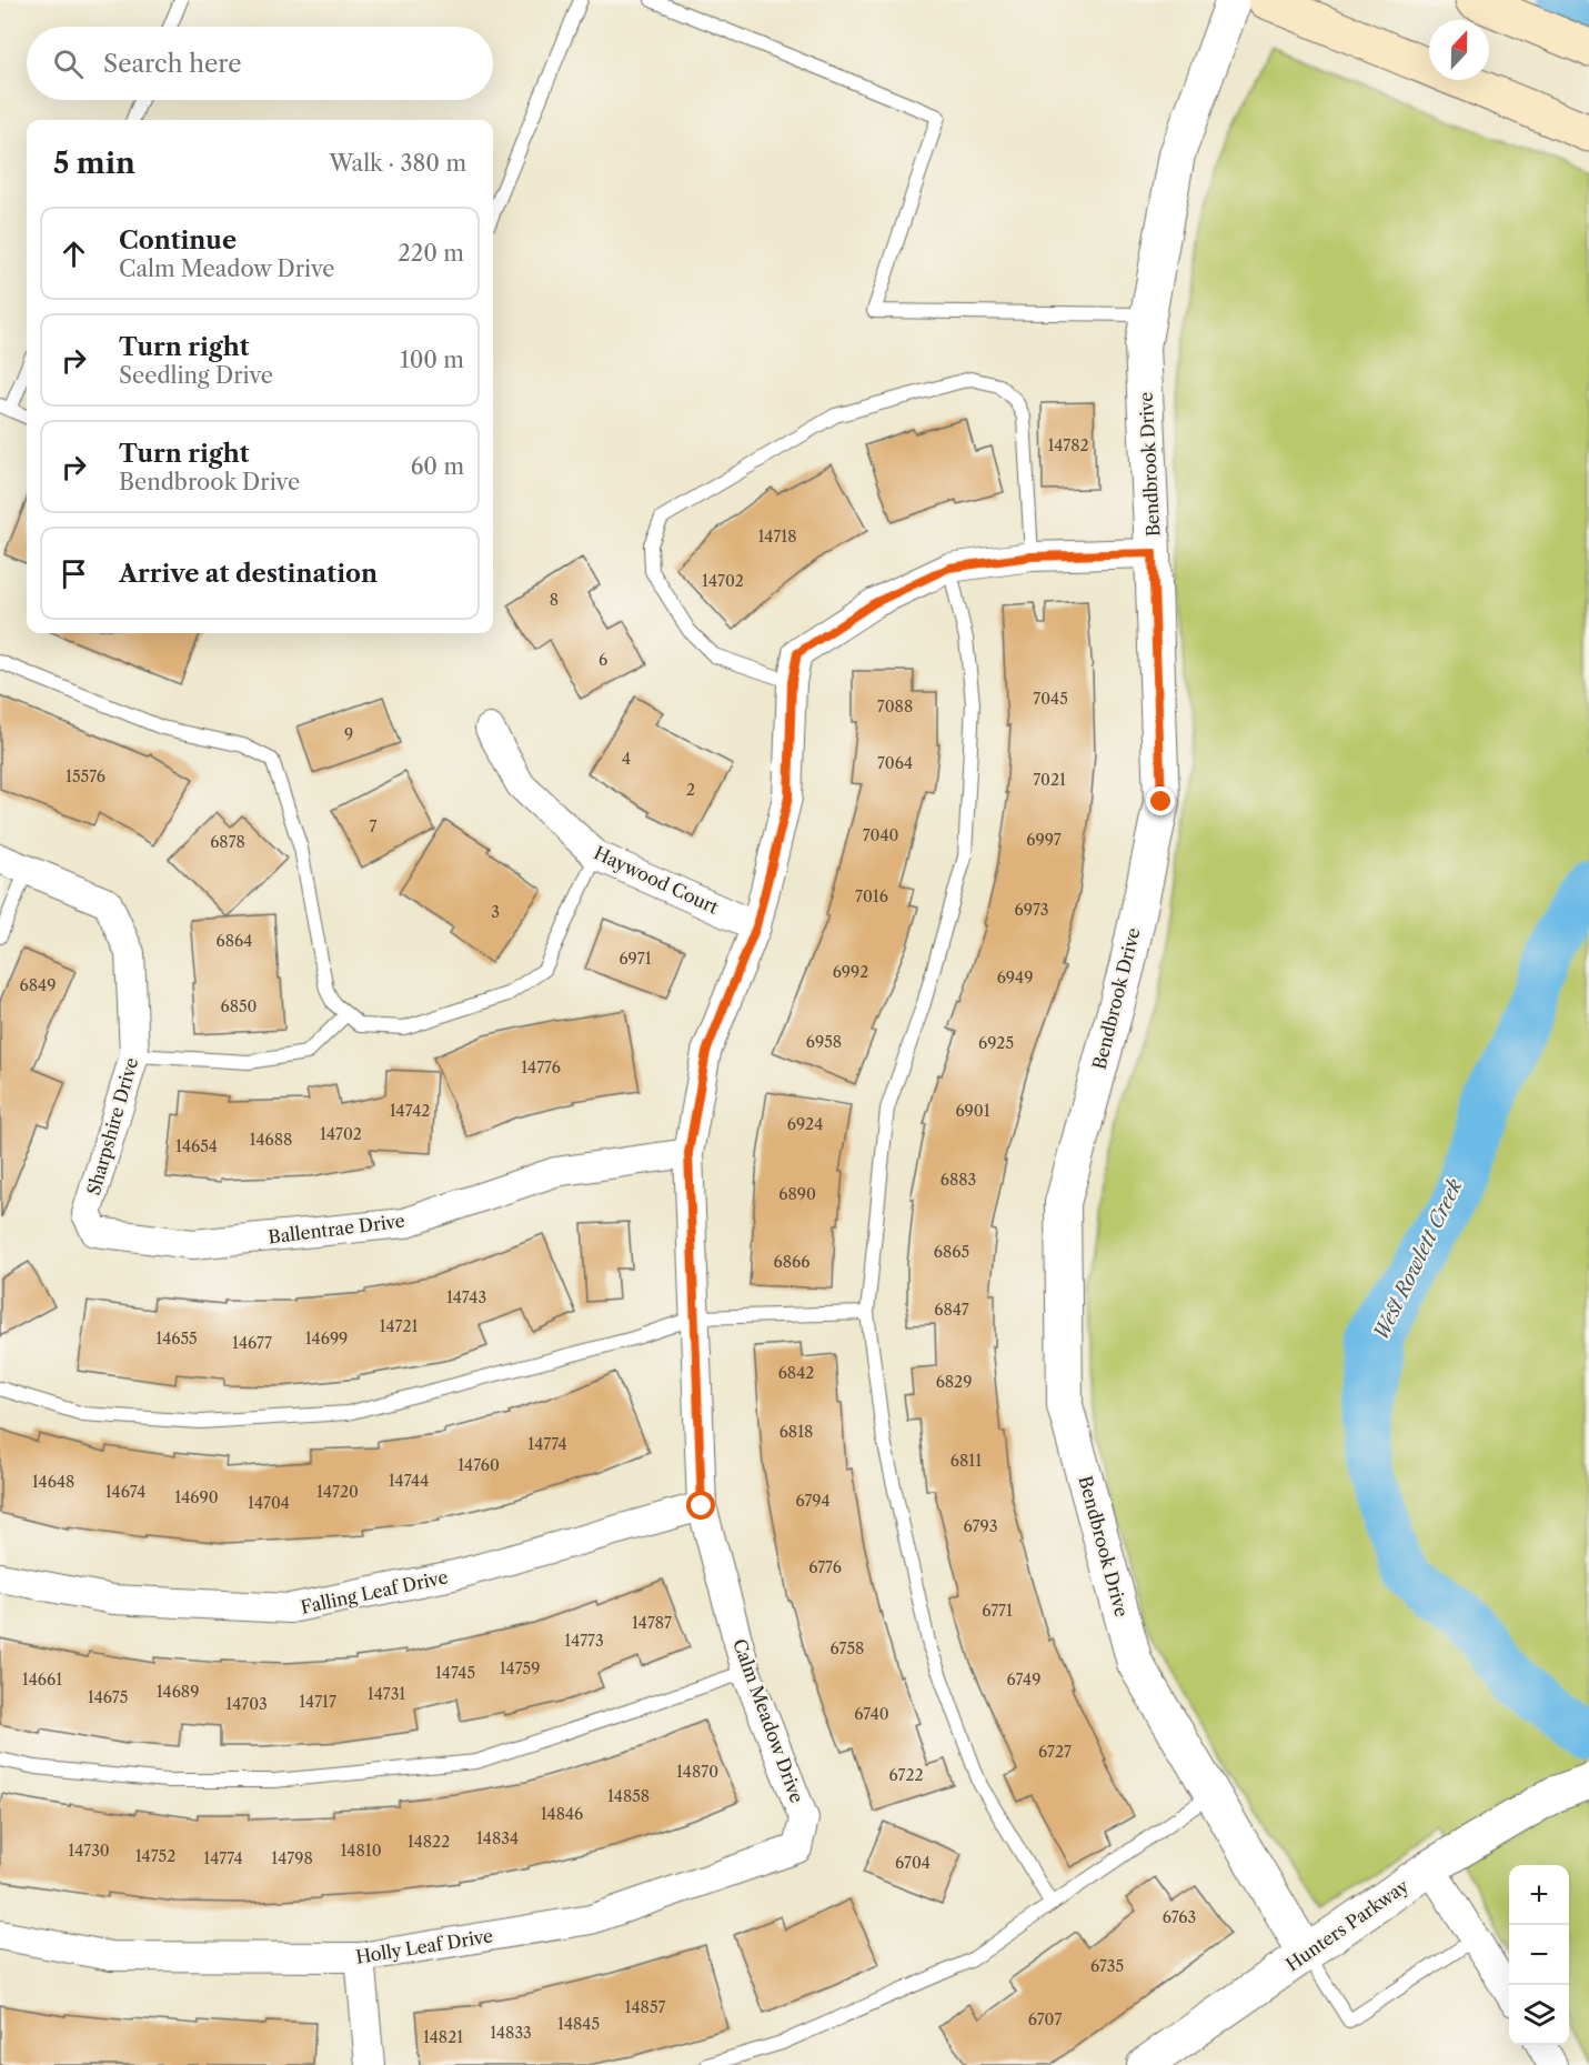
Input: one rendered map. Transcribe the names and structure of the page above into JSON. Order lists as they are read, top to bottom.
{
  "streets": {
    "street": [
      "Bendbrook Drive",
      "Haywood Court",
      "Sharpshire Drive",
      "Ballentrae Drive",
      "Falling Leaf Drive",
      "Calm Meadow Drive",
      "Hunters Parkway",
      "Holly Leaf Drive"
    ]
  },
  "crossings": [
    ["Bendbrook Drive", "Hunters Parkway"],
    ["Haywood Court", "Calm Meadow Drive"],
    ["Sharpshire Drive", "Ballentrae Drive"],
    ["Ballentrae Drive", "Calm Meadow Drive"],
    ["Falling Leaf Drive", "Calm Meadow Drive"],
    ["Calm Meadow Drive", "Holly Leaf Drive"]
  ],
  "water": ["West Rowlett Creek"],
  "house_numbers": [
    "14782",
    "14718",
    "14702",
    "8",
    "6",
    "7045",
    "7088",
    "9",
    "4",
    "7064",
    "15576",
    "7021",
    "2",
    "7",
    "7040",
    "6997",
    "6878",
    "7016",
    "6973",
    "3",
    "6864",
    "6971",
    "6992",
    "6949",
    "6849",
    "6850",
    "6958",
    "6925",
    "14776",
    "14742",
    "6901",
    "6924",
    "14702",
    "14688",
    "14654",
    "6883",
    "6890",
    "6865",
    "6866",
    "14743",
    "6847",
    "14721",
    "14655",
    "14699",
    "14677",
    "6842",
    "6829",
    "6818",
    "14774",
    "6811",
    "14760",
    "14744",
    "14648",
    "14674",
    "14720",
    "14690",
    "6794",
    "14704",
    "6793",
    "6776",
    "6771",
    "14787",
    "14773",
    "6758",
    "14759",
    "14745",
    "14661",
    "6749",
    "14689",
    "14731",
    "14675",
    "14717",
    "14703",
    "6740",
    "6727",
    "14870",
    "6722",
    "14858",
    "14846",
    "14834",
    "14822",
    "14730",
    "14810",
    "14752",
    "14774",
    "14798",
    "6704",
    "6763",
    "6735",
    "14857",
    "6707",
    "14845",
    "14833",
    "14821"
  ],
  "north": "top",
  "page": {
    "search": "Search here",
    "heading": ["5 min", "Walk · 380 m"],
    "list": [
      ["Continue", "Calm Meadow Drive", "220 m"],
      ["Turn right", "Seedling Drive", "100 m"],
      ["Turn right", "Bendbrook Drive", "60 m"],
      "Arrive at destination"
    ],
    "map_buttons": ["+", "−"]
  }
}
